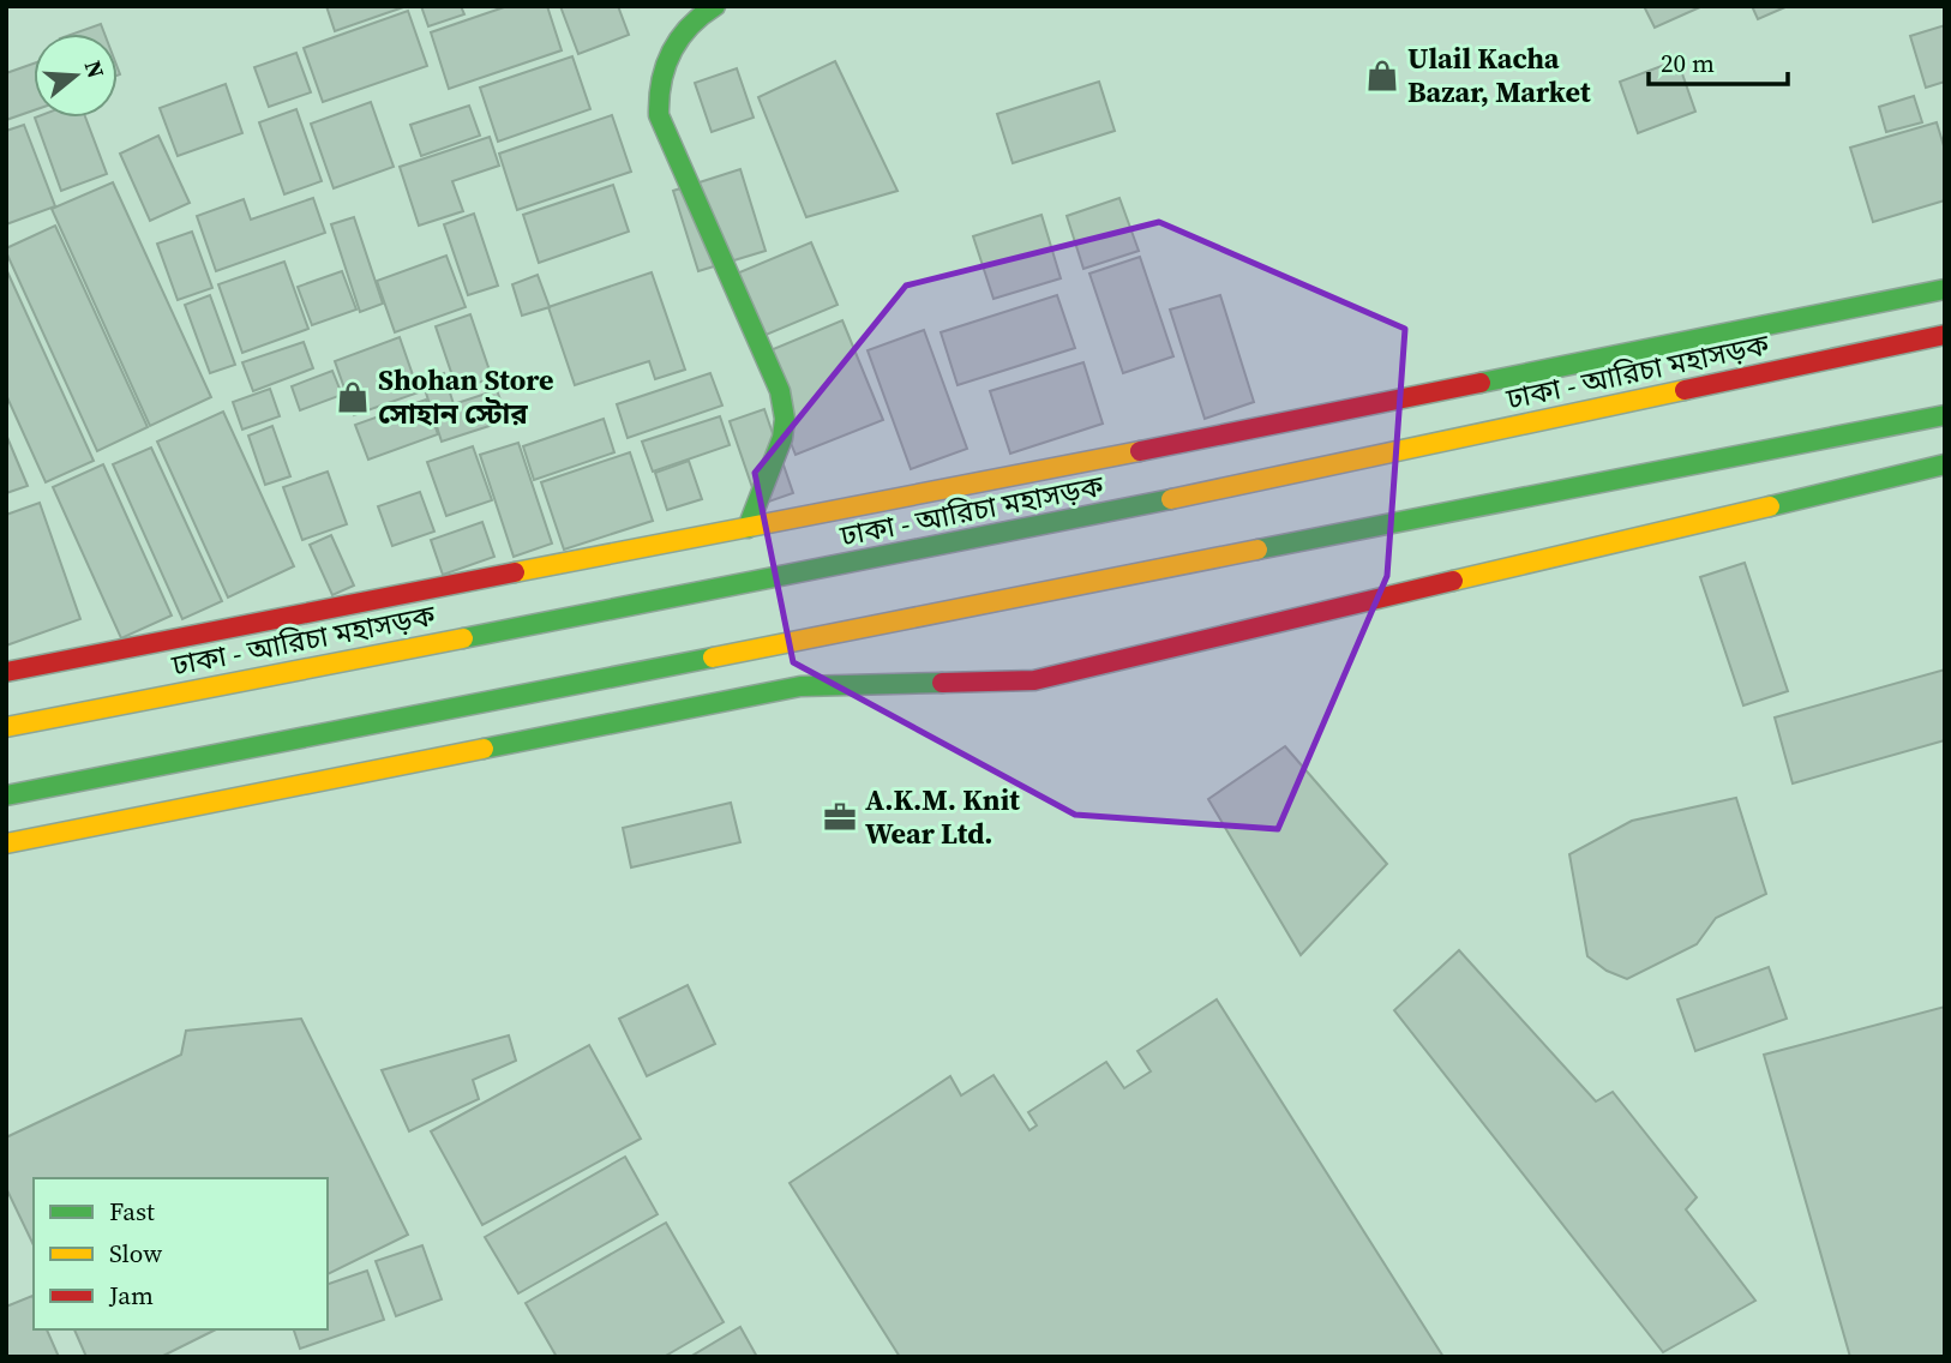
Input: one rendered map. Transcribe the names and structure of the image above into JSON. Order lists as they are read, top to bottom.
{
  "streets": {
    "main road": ["ঢাকা - আরিচা মহাসড়ক"]
  },
  "places": {
    "shop": ["Ulail Kacha Bazar, Market", "Shohan Store সোহান স্টোর"],
    "office": ["A.K.M. Knit Wear Ltd."]
  },
  "legend": ["Fast", "Slow", "Jam"],
  "scale_bar": "20 m",
  "north": "right"
}
